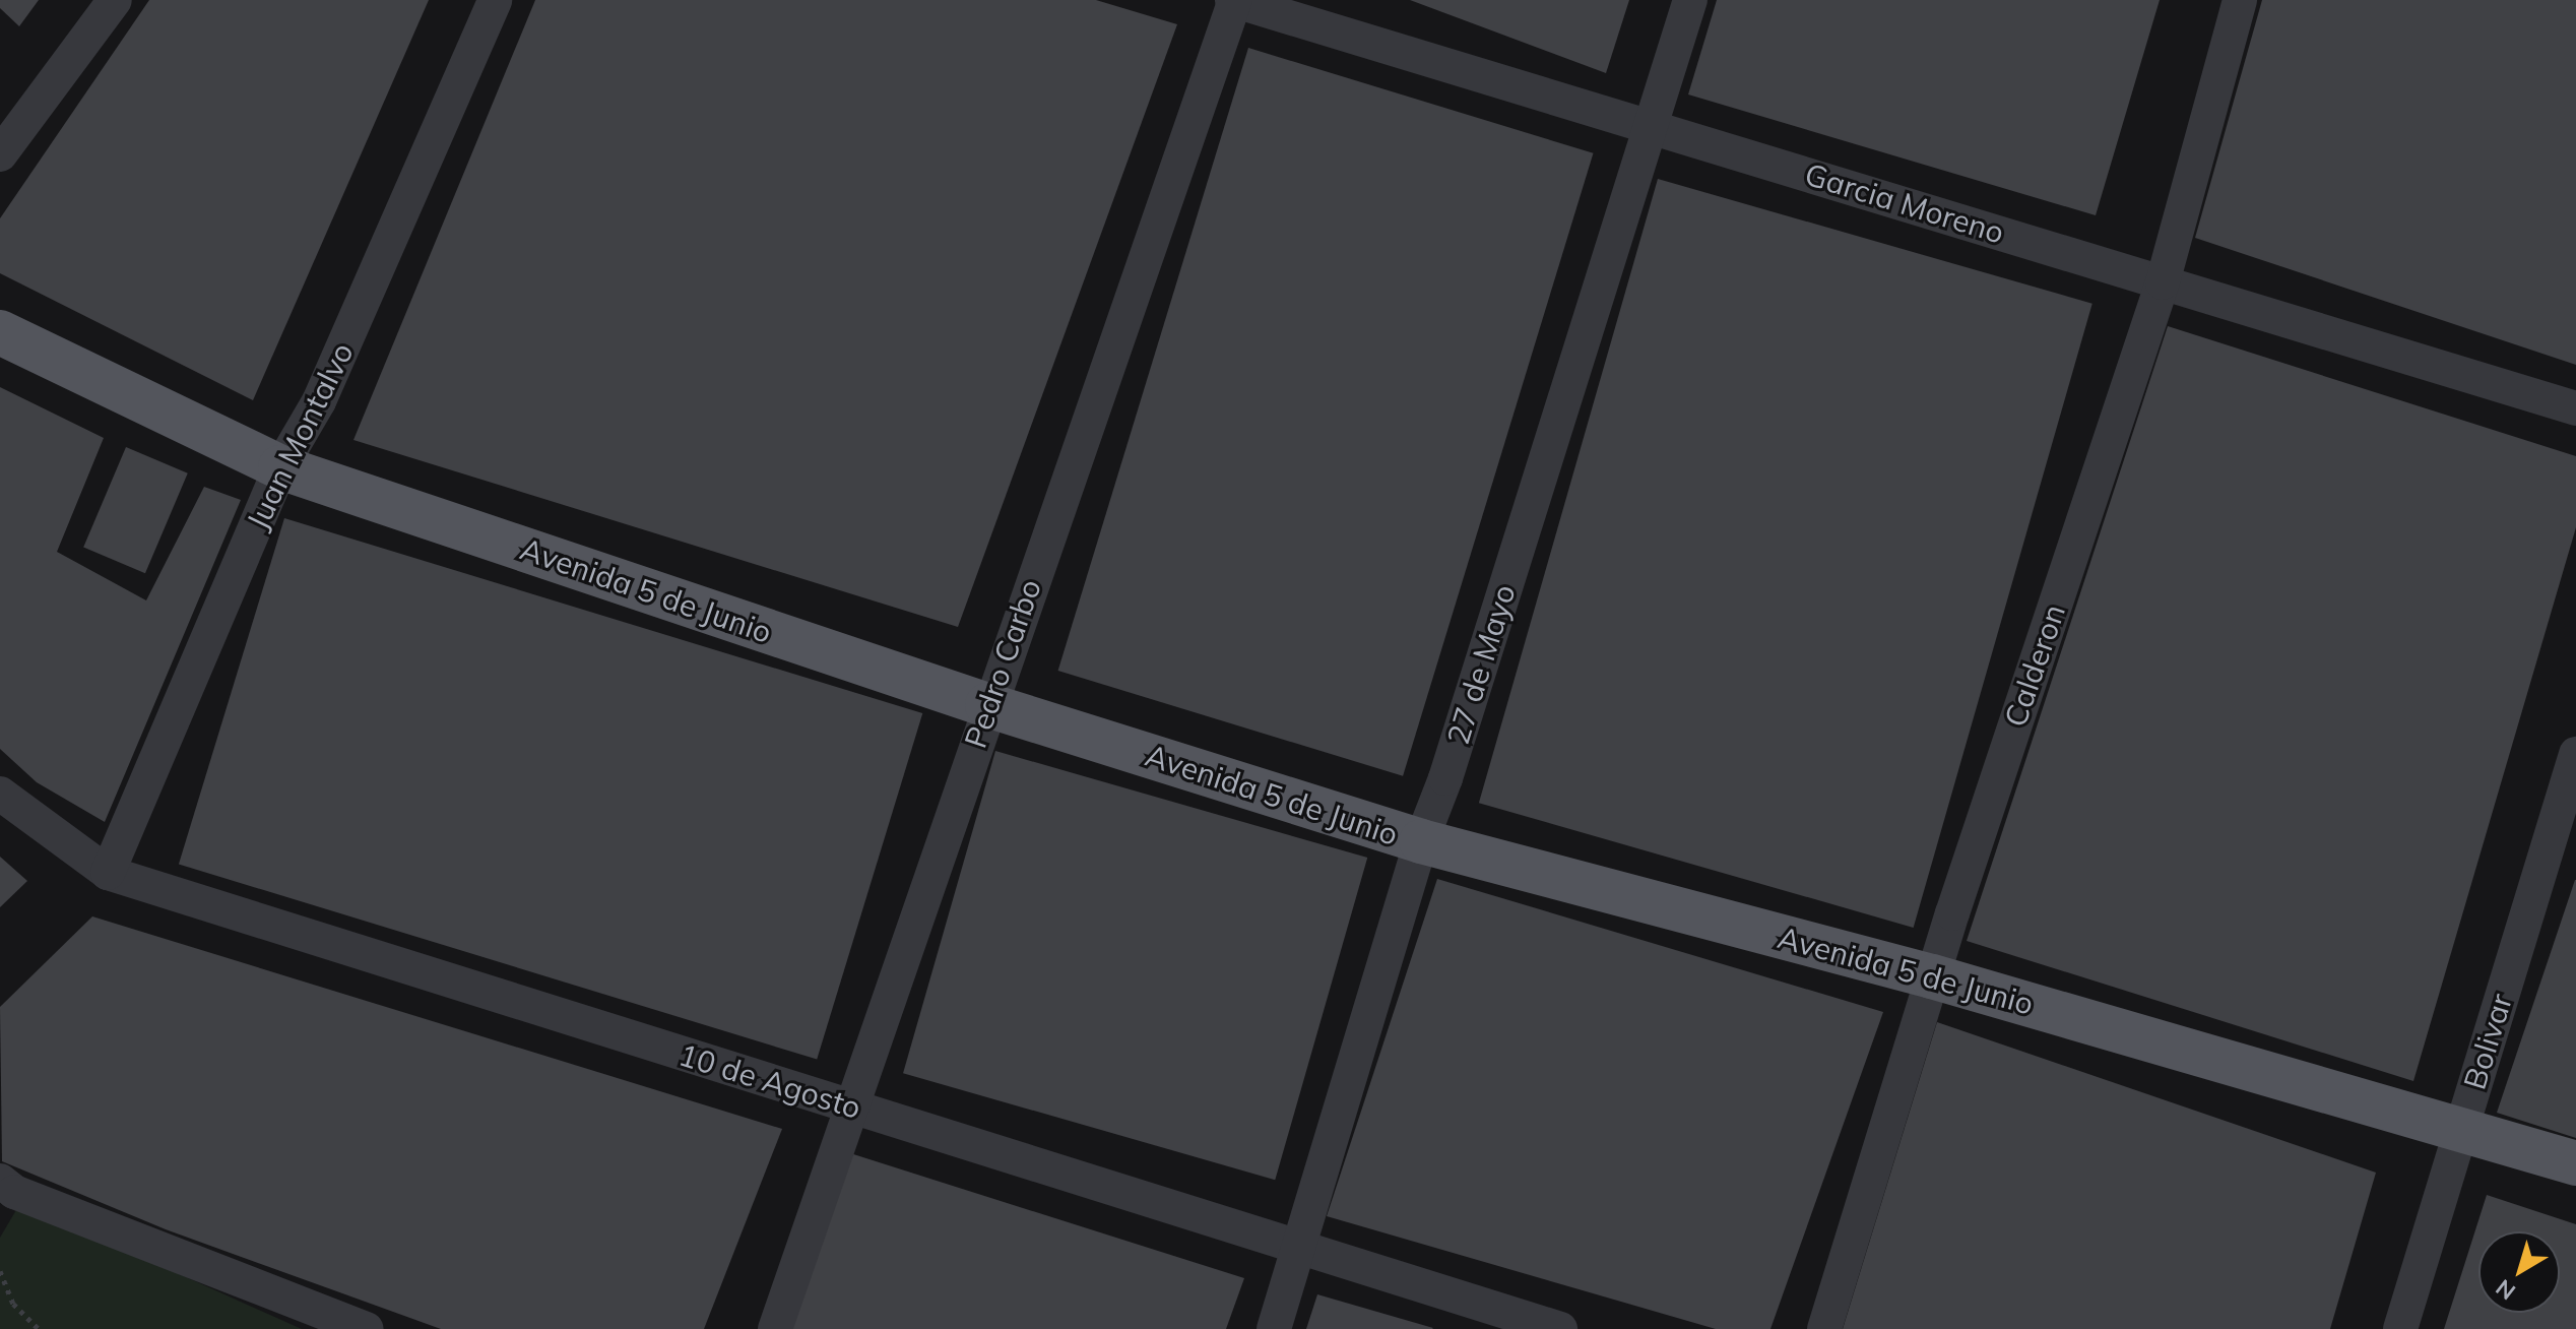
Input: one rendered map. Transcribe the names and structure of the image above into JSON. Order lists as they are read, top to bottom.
{
  "streets": {
    "main road": ["Avenida 5 de Junio"],
    "street": [
      "Garcia Moreno",
      "Juan Montalvo",
      "Pedro Carbo",
      "27 de Mayo",
      "Calderon",
      "Bolivar",
      "10 de Agosto"
    ]
  },
  "crossings": [
    ["Garcia Moreno", "Pedro Carbo"],
    ["Garcia Moreno", "27 de Mayo"],
    ["Garcia Moreno", "Calderon"],
    ["Juan Montalvo", "Avenida 5 de Junio"],
    ["Juan Montalvo", "10 de Agosto"],
    ["Avenida 5 de Junio", "Pedro Carbo"],
    ["Avenida 5 de Junio", "27 de Mayo"],
    ["Avenida 5 de Junio", "Calderon"],
    ["Avenida 5 de Junio", "Bolivar"],
    ["Pedro Carbo", "10 de Agosto"],
    ["27 de Mayo", "10 de Agosto"]
  ],
  "north": "bottom left"
}
